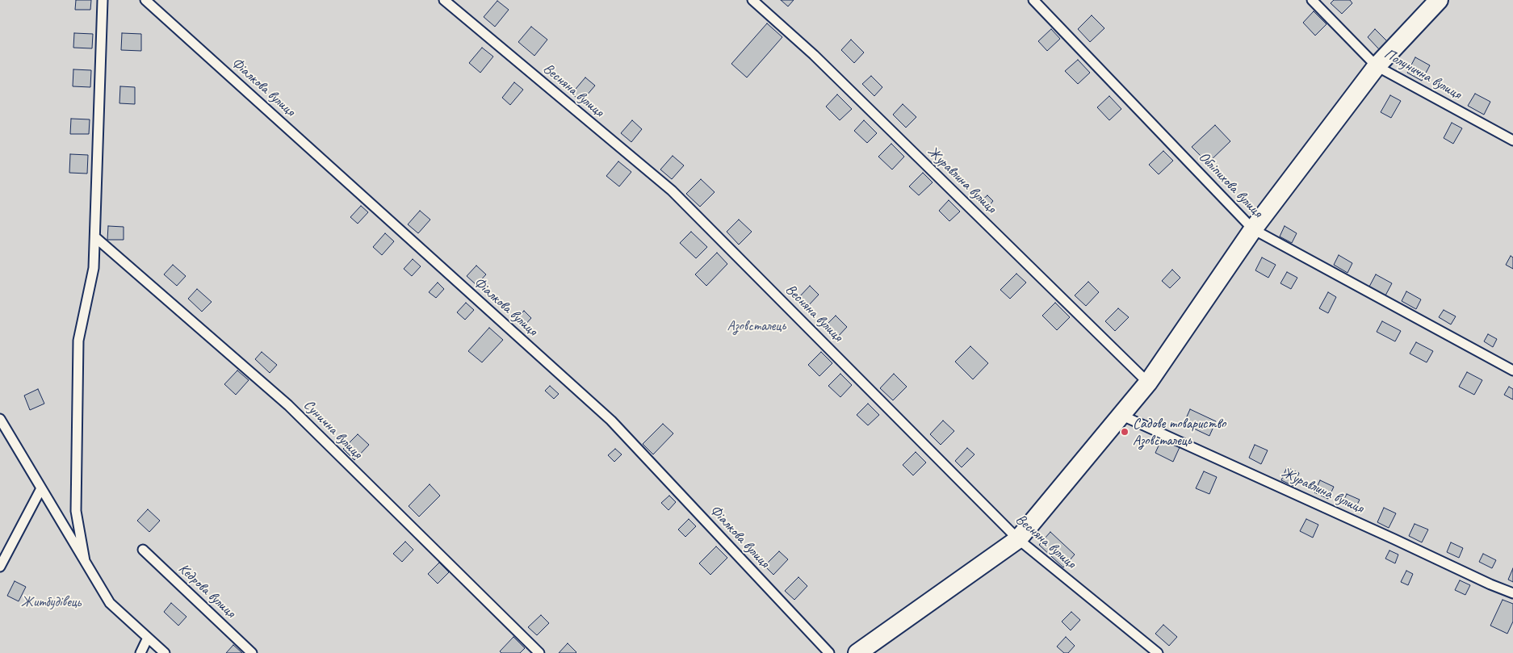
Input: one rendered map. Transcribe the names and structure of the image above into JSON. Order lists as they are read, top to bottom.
{
  "streets": {
    "lane": [
      "Полунична вулиця",
      "Фіалкова вулиця",
      "Весняна вулиця",
      "Журавлина вулиця",
      "Обліпихова вулиця",
      "Сунична вулиця",
      "Кедрова вулиця"
    ]
  },
  "parks": ["Азовсталець", "Житбудівець"],
  "places": ["Садове товариство Азовсталець"]
}
